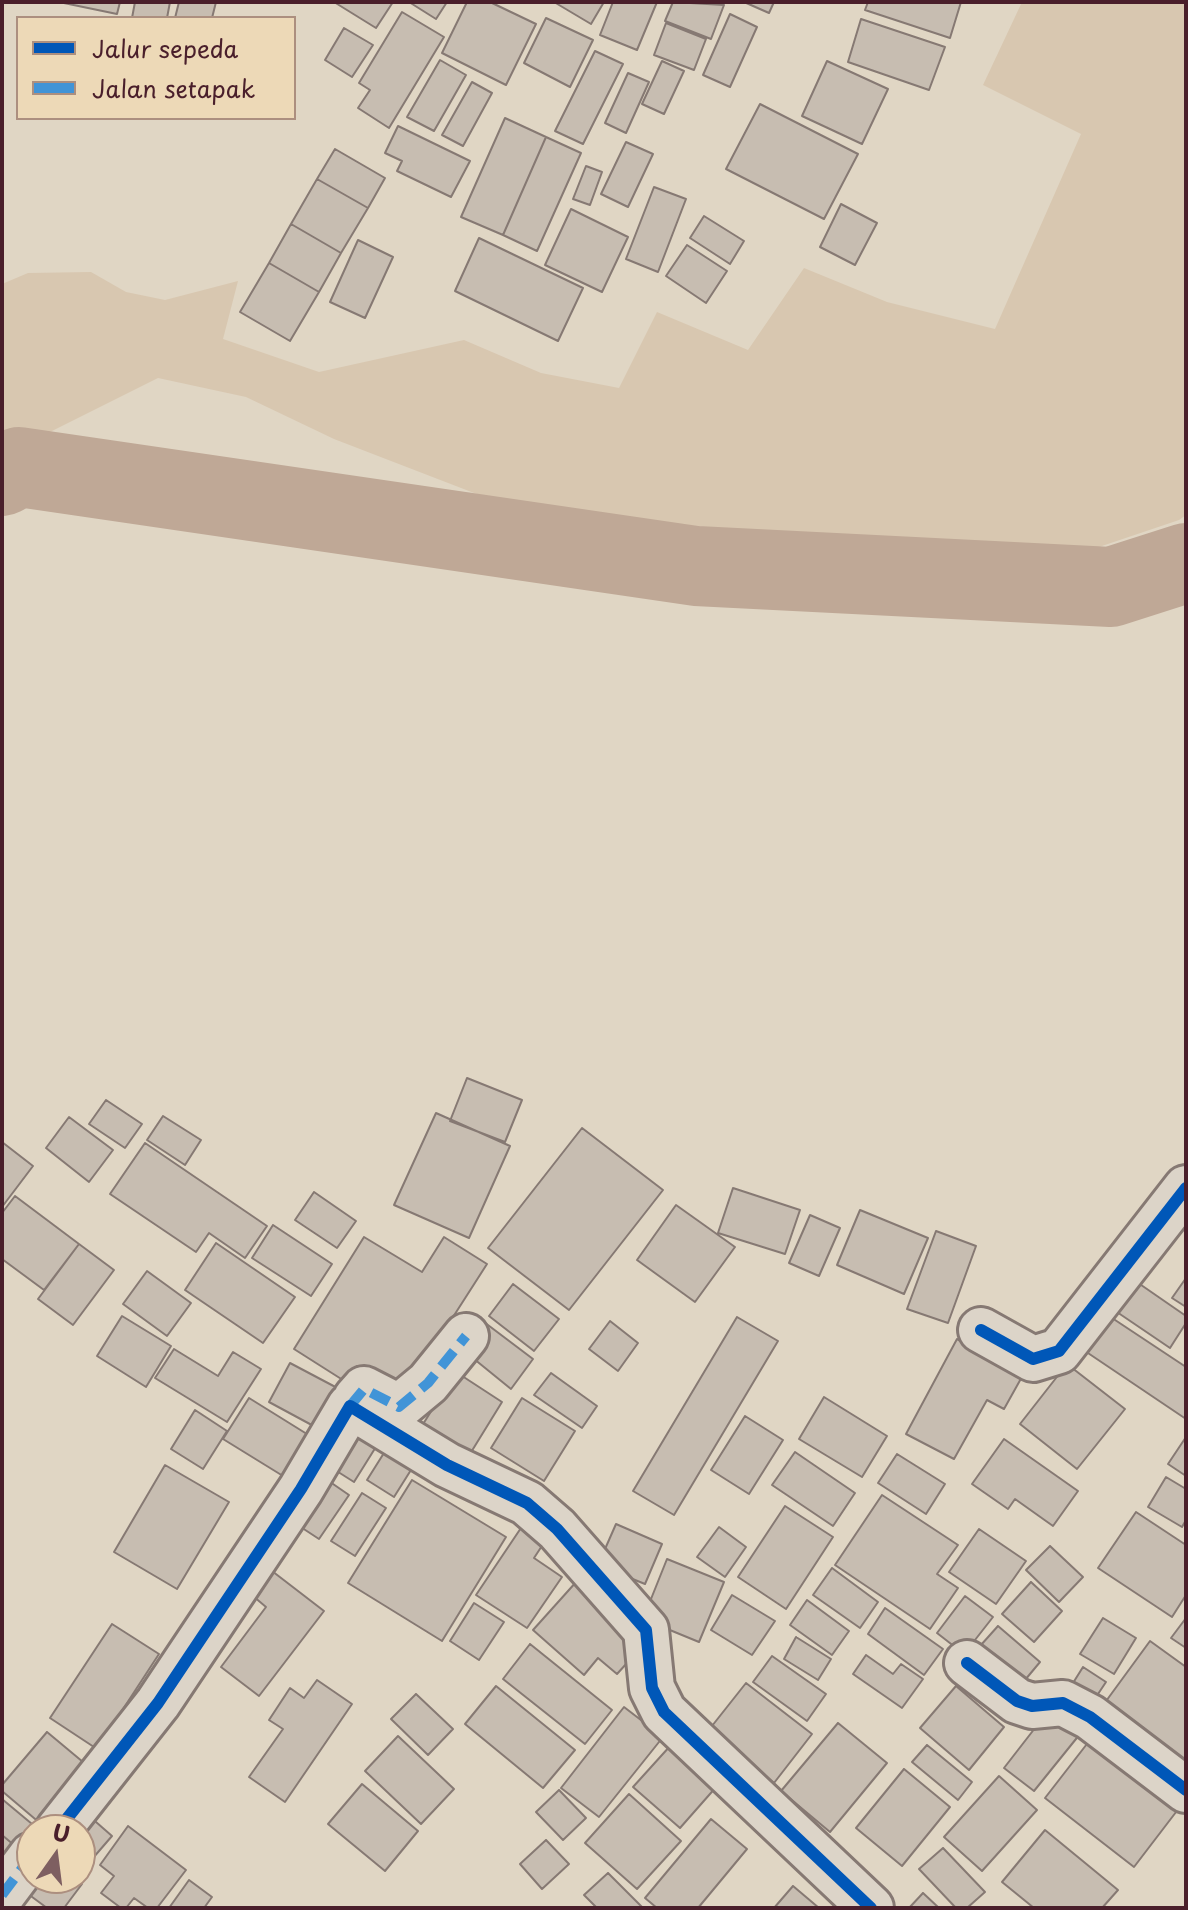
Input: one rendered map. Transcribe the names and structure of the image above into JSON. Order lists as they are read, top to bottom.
{
  "legend": ["Jalur sepeda", "Jalan setapak"],
  "north": "top"
}
